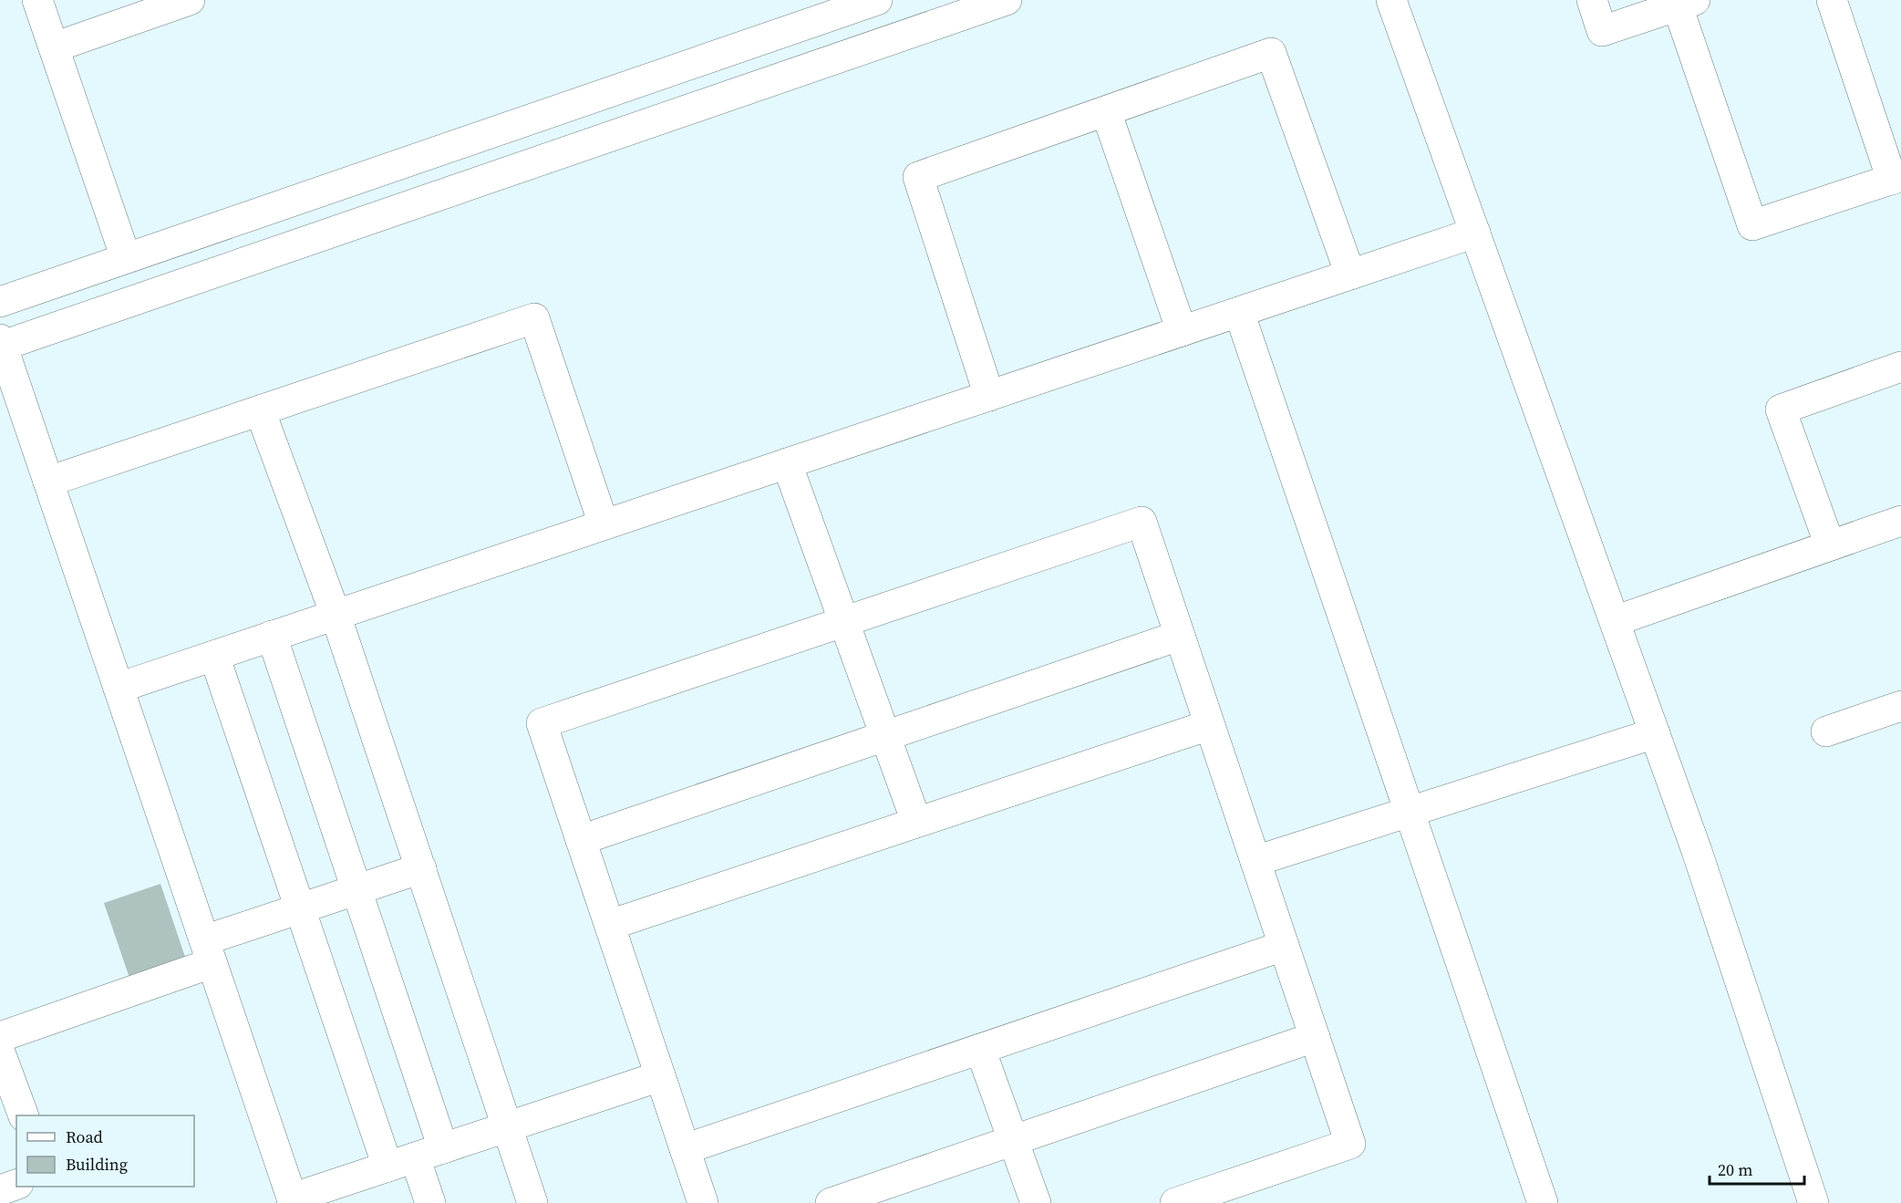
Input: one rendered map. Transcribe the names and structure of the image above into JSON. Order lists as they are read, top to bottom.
{
  "legend": ["Road", "Building"],
  "scale_bar": "20 m"
}
